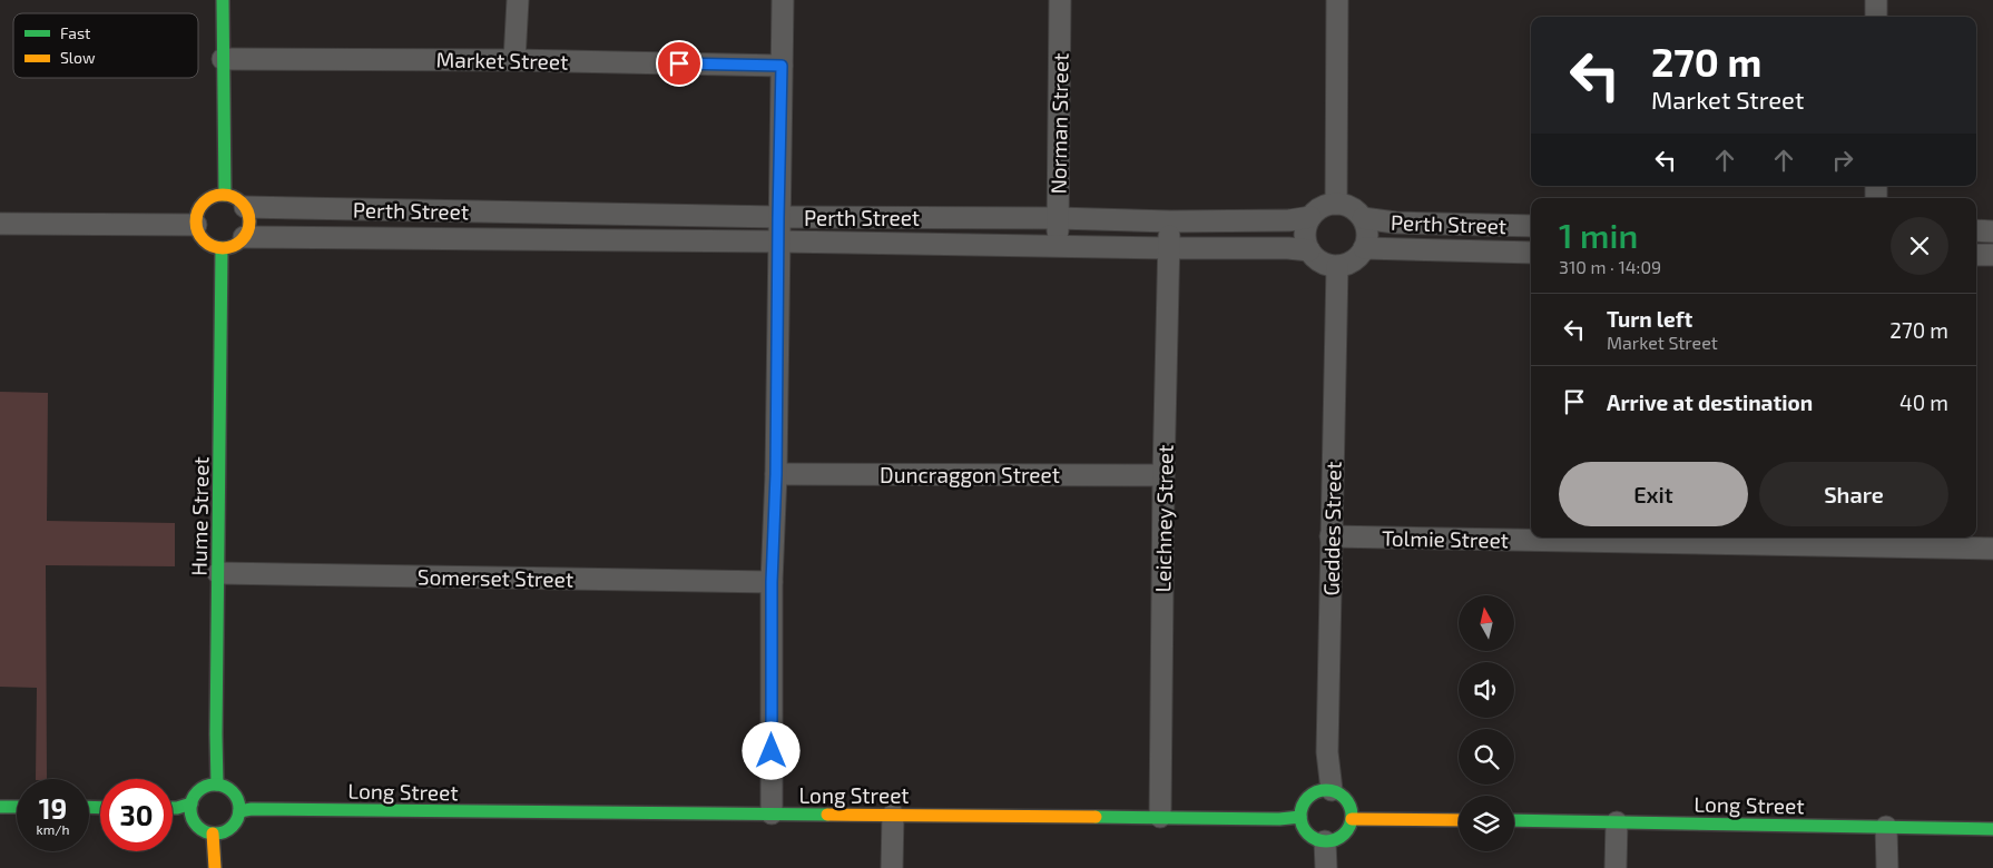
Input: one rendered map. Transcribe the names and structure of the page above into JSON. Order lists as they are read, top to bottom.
{
  "streets": {
    "street": [
      "Market Street",
      "Norman Street",
      "Perth Street",
      "Duncraggon Street",
      "Hume Street",
      "Leichney Street",
      "Geddes Street",
      "Tolmie Street",
      "Somerset Street",
      "Long Street"
    ]
  },
  "crossings": [
    ["Norman Street", "Perth Street"],
    ["Perth Street", "Hume Street"],
    ["Perth Street", "Leichney Street"],
    ["Perth Street", "Geddes Street"],
    ["Duncraggon Street", "Leichney Street"],
    ["Hume Street", "Somerset Street"],
    ["Hume Street", "Long Street"],
    ["Leichney Street", "Long Street"],
    ["Geddes Street", "Tolmie Street"],
    ["Geddes Street", "Long Street"]
  ],
  "legend": ["Fast", "Slow"],
  "north": "top",
  "page": {
    "turn": ["270 m", "Market Street"],
    "heading": ["1 min", "310 m · 14:09"],
    "list": [
      {
        "name": "Turn left",
        "note": "Market Street",
        "value": "270 m"
      },
      {
        "name": "Arrive at destination",
        "value": "40 m"
      }
    ],
    "buttons": ["Exit", "Share"],
    "speed": "19 km/h",
    "limit": "30"
  }
}
